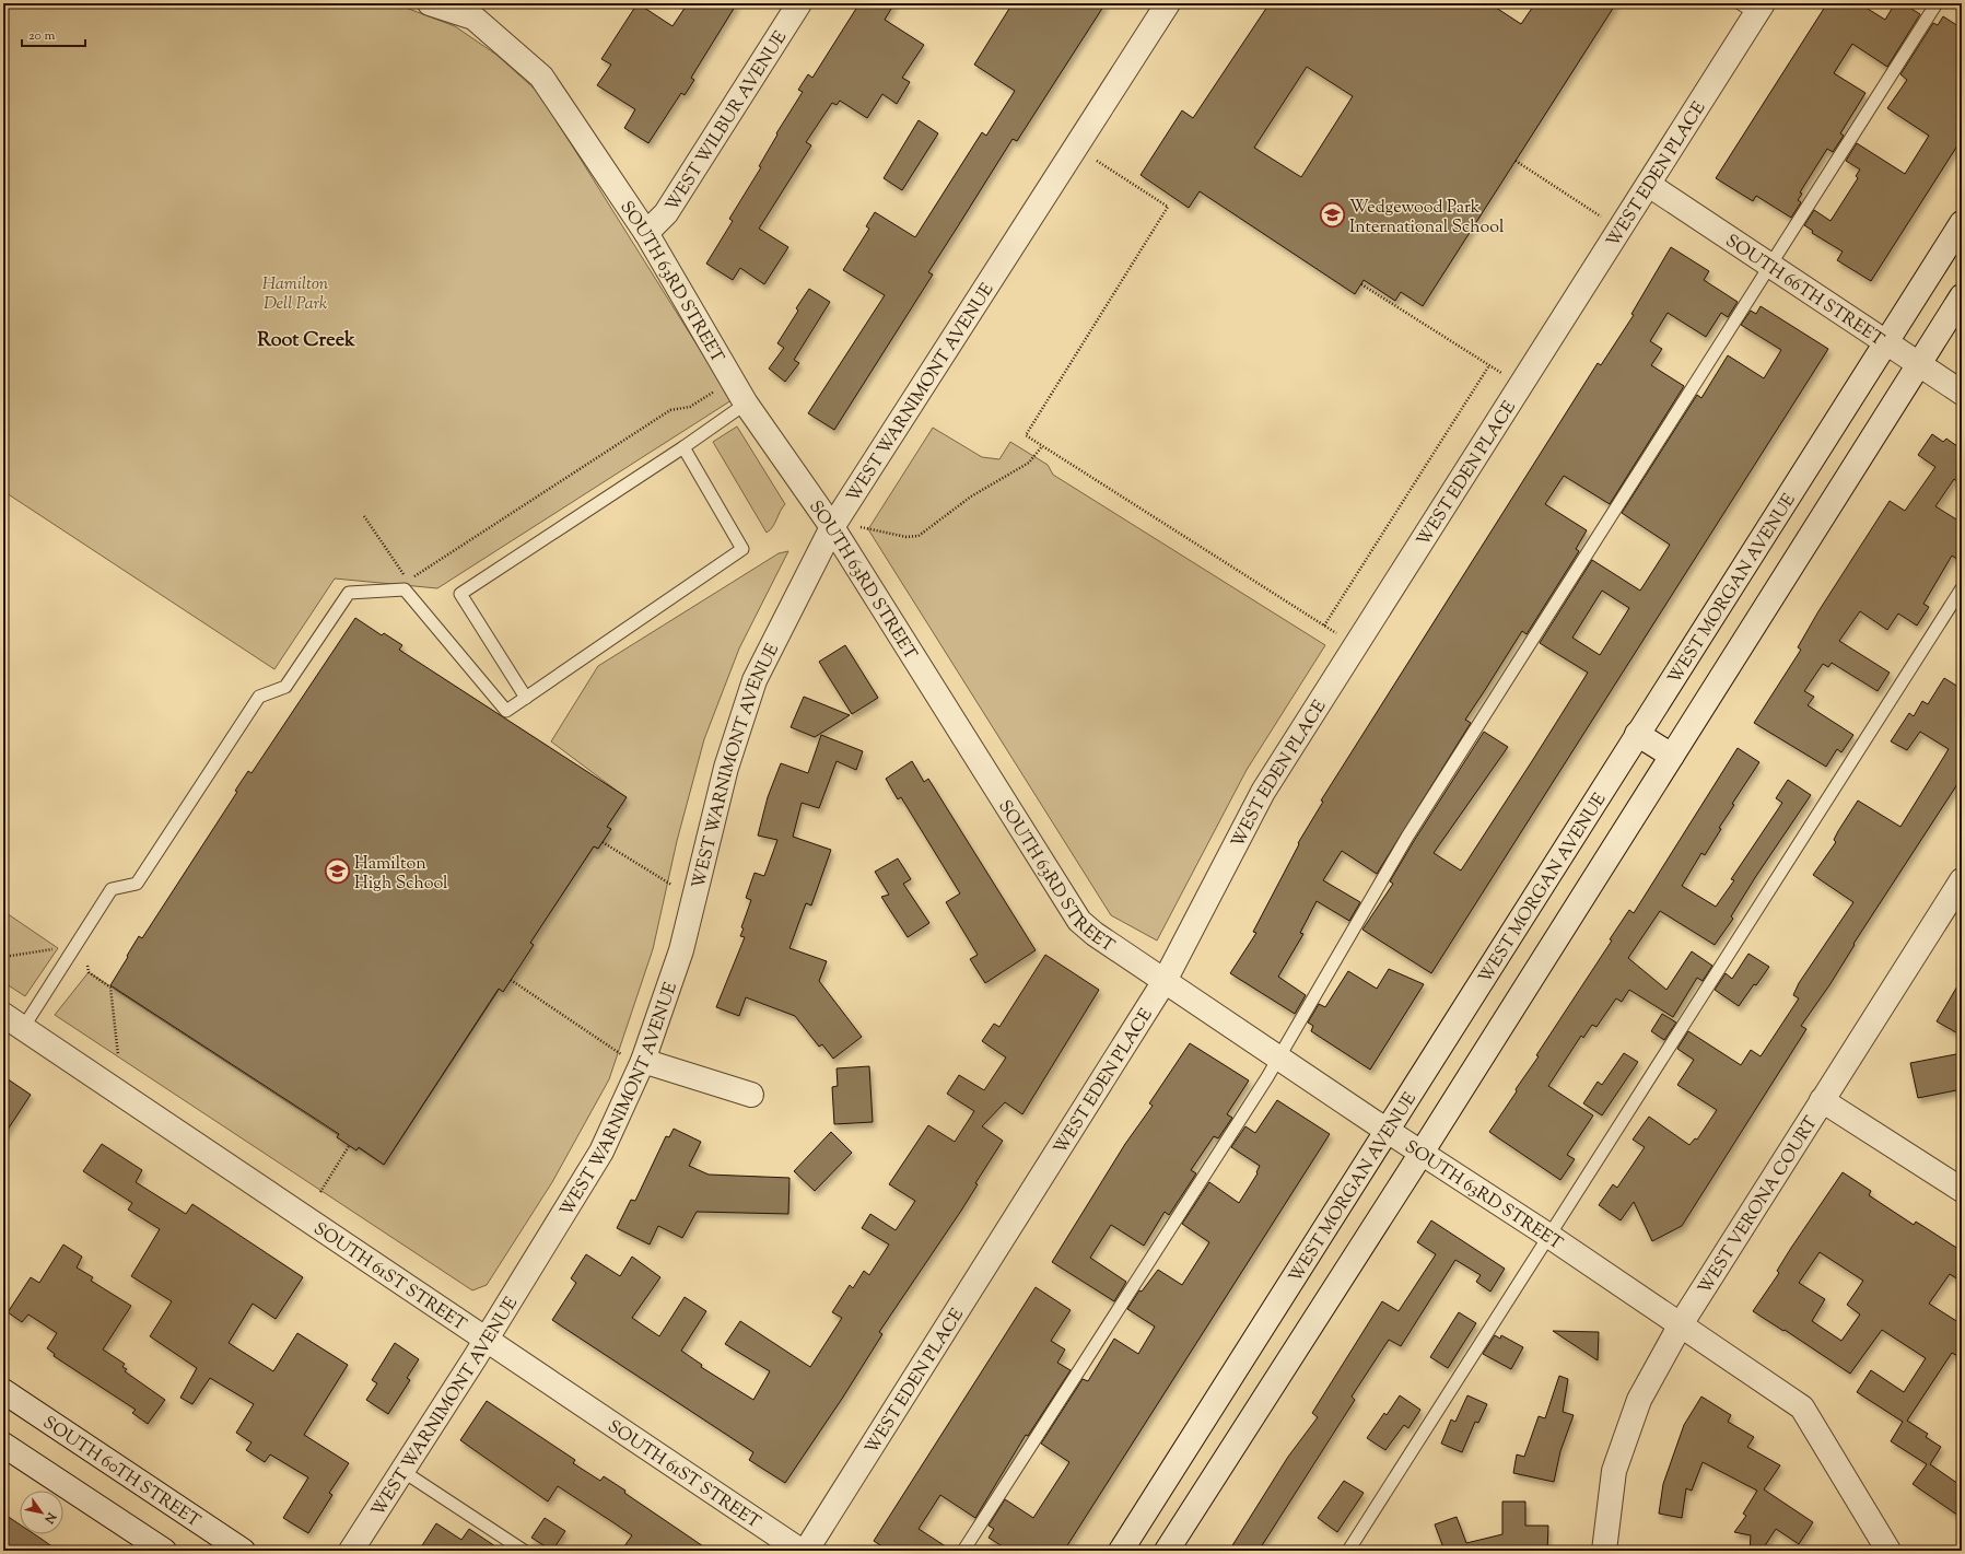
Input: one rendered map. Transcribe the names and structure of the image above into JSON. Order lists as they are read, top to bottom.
{
  "streets": {
    "street": [
      "WEST WILBUR AVENUE",
      "WEST EDEN PLACE",
      "SOUTH 63RD STREET",
      "SOUTH 66TH STREET",
      "WEST WARNIMONT AVENUE",
      "WEST MORGAN AVENUE",
      "WEST VERONA COURT",
      "SOUTH 61ST STREET",
      "SOUTH 60TH STREET"
    ]
  },
  "crossings": [
    ["WEST WILBUR AVENUE", "SOUTH 63RD STREET"],
    ["WEST EDEN PLACE", "SOUTH 63RD STREET"],
    ["WEST EDEN PLACE", "SOUTH 66TH STREET"],
    ["SOUTH 63RD STREET", "WEST WARNIMONT AVENUE"],
    ["SOUTH 63RD STREET", "WEST MORGAN AVENUE"],
    ["SOUTH 63RD STREET", "WEST VERONA COURT"],
    ["SOUTH 66TH STREET", "WEST MORGAN AVENUE"],
    ["WEST WARNIMONT AVENUE", "SOUTH 61ST STREET"]
  ],
  "districts": ["Root Creek"],
  "parks": ["Hamilton Dell Park"],
  "places": {
    "school or university": ["Wedgewood Park International School", "Hamilton High School"]
  },
  "scale_bar": "20 m",
  "north": "bottom right"
}
